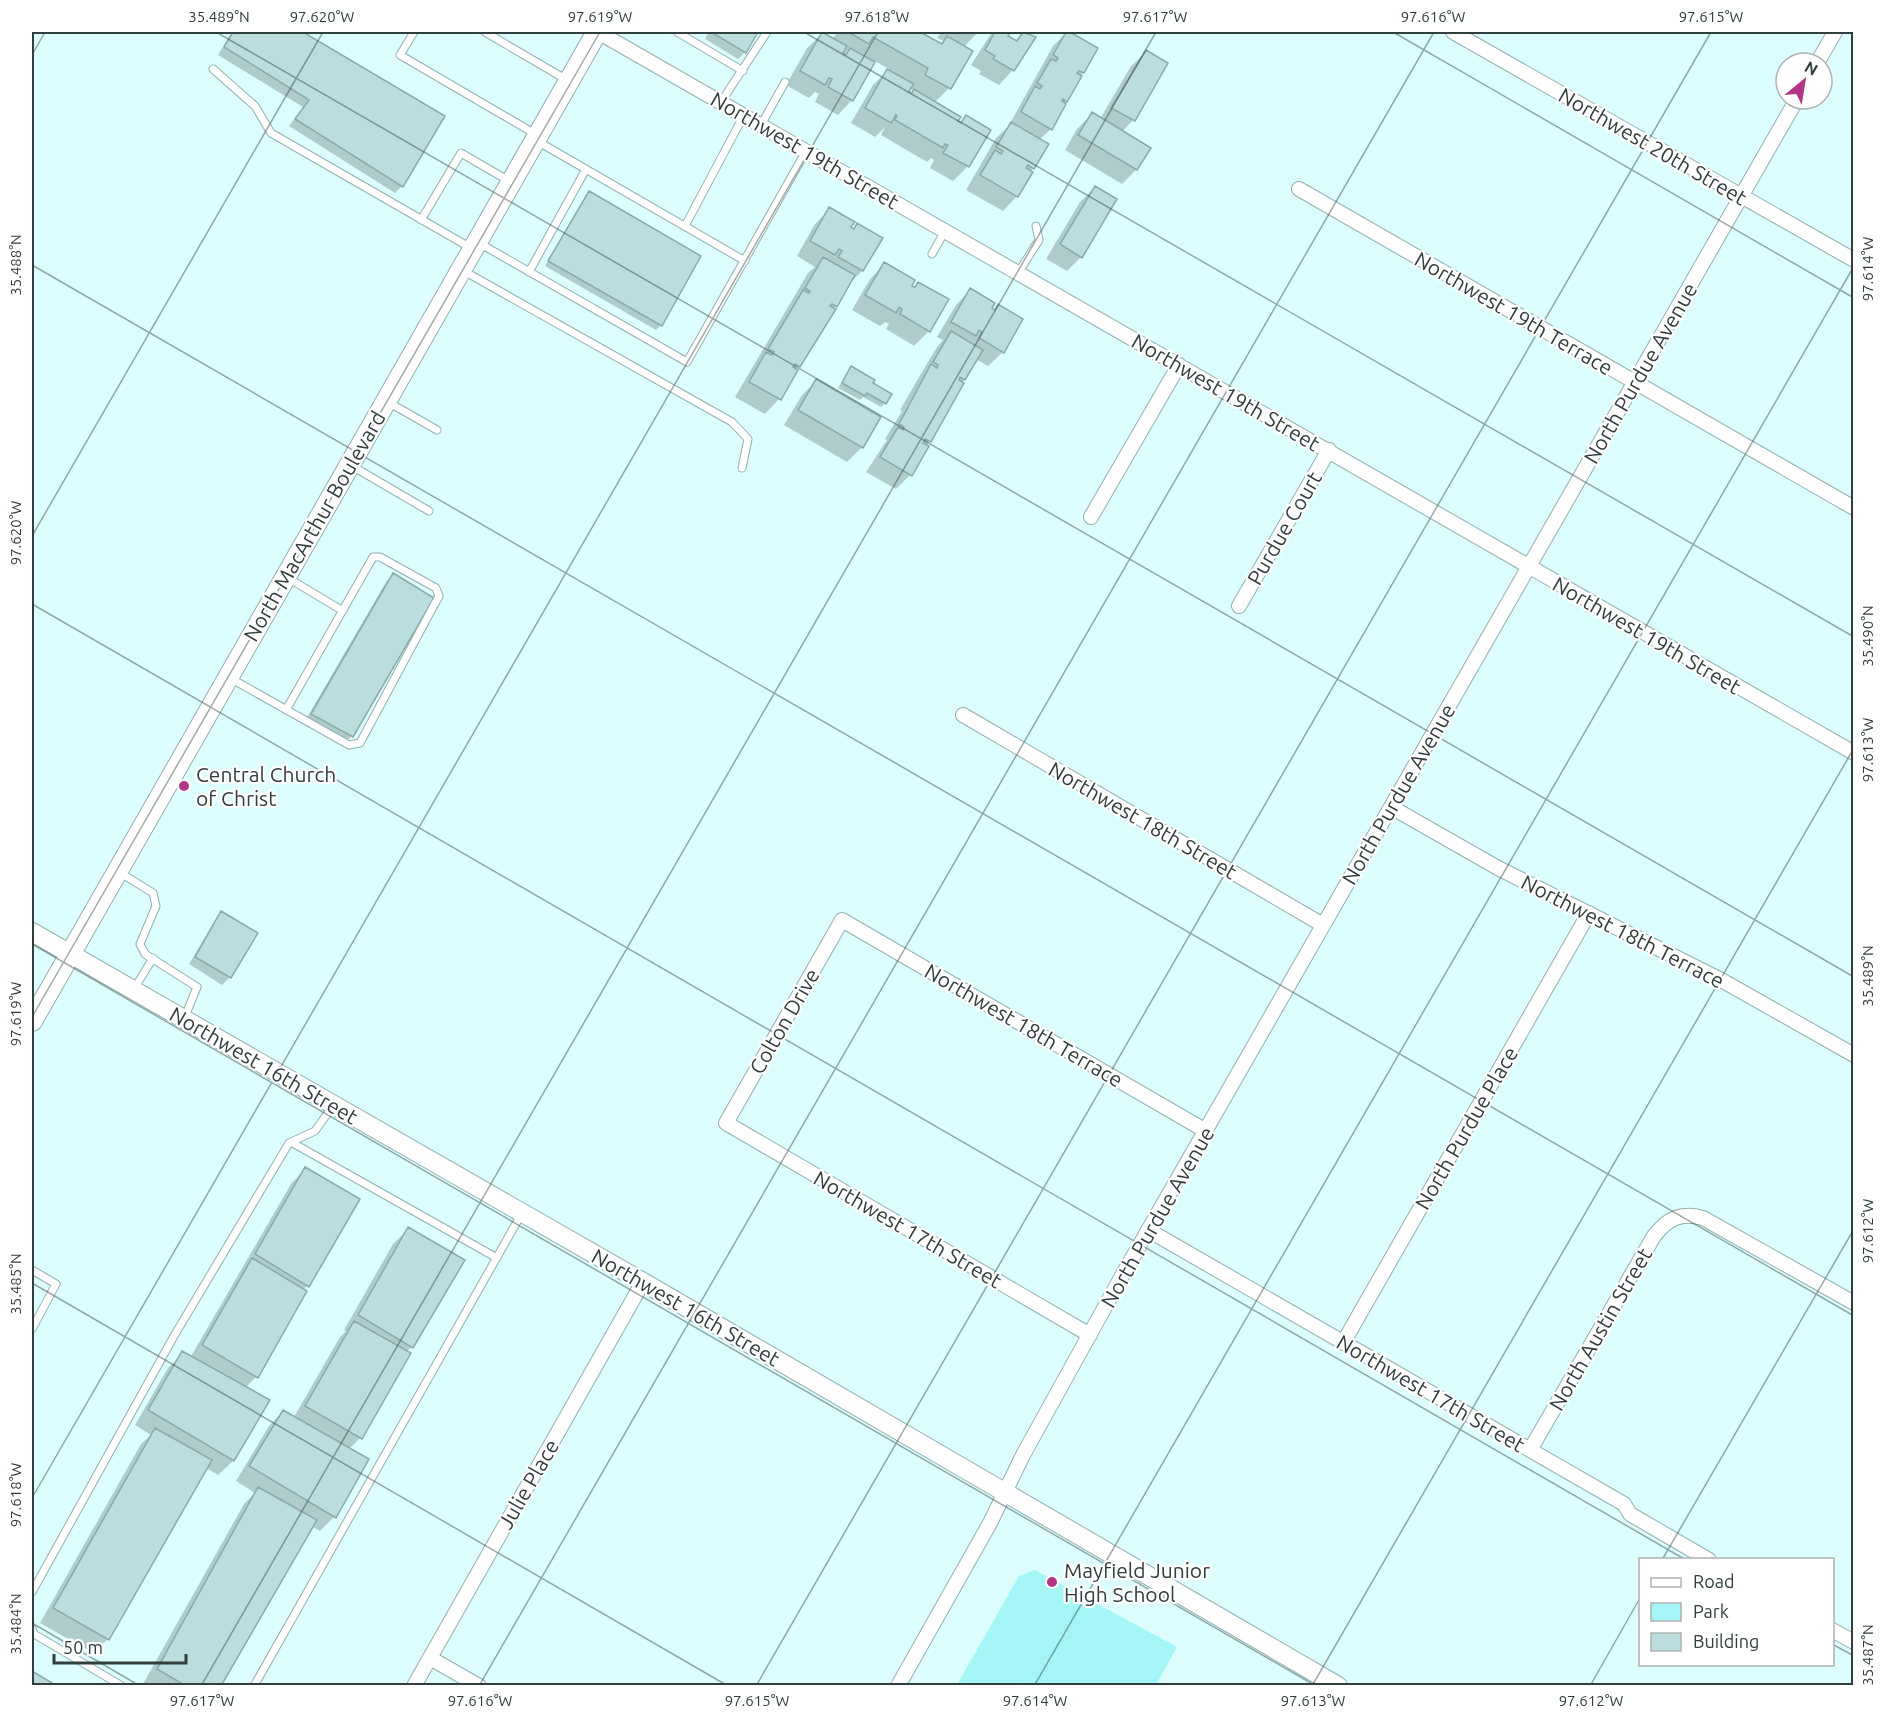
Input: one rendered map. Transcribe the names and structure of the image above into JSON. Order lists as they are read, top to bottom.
{
  "streets": {
    "main road": ["North MacArthur Boulevard"],
    "street": [
      "Northwest 20th Street",
      "Northwest 19th Street",
      "Northwest 19th Terrace",
      "North Purdue Avenue",
      "Purdue Court",
      "Northwest 18th Street",
      "Northwest 18th Terrace",
      "Colton Drive",
      "Northwest 16th Street",
      "North Purdue Place",
      "Northwest 17th Street",
      "North Austin Street",
      "Julie Place"
    ]
  },
  "crossings": [
    ["Northwest 20th Street", "North Purdue Avenue"],
    ["Northwest 19th Street", "North Purdue Avenue"],
    ["Northwest 19th Street", "North MacArthur Boulevard"],
    ["Northwest 19th Street", "Purdue Court"],
    ["Northwest 19th Terrace", "North Purdue Avenue"],
    ["North Purdue Avenue", "Northwest 18th Street"],
    ["North Purdue Avenue", "Northwest 18th Terrace"],
    ["North Purdue Avenue", "Northwest 16th Street"],
    ["North Purdue Avenue", "Northwest 17th Street"],
    ["North MacArthur Boulevard", "Northwest 16th Street"],
    ["Northwest 18th Terrace", "Colton Drive"],
    ["Northwest 18th Terrace", "North Purdue Place"],
    ["Colton Drive", "Northwest 17th Street"],
    ["Northwest 16th Street", "Julie Place"],
    ["North Purdue Place", "Northwest 17th Street"],
    ["Northwest 17th Street", "North Austin Street"]
  ],
  "places": ["Central Church of Christ", "Mayfield Junior High School"],
  "legend": ["Road", "Park", "Building"],
  "scale_bar": "50 m",
  "north": "top right",
  "coordinates": [
    "35.489°N",
    "97.620°W",
    "97.619°W",
    "97.618°W",
    "97.617°W",
    "97.616°W",
    "97.615°W",
    "35.488°N",
    "97.614°W",
    "35.490°N",
    "97.613°W",
    "97.612°W",
    "35.485°N",
    "35.484°N",
    "35.487°N"
  ]
}
